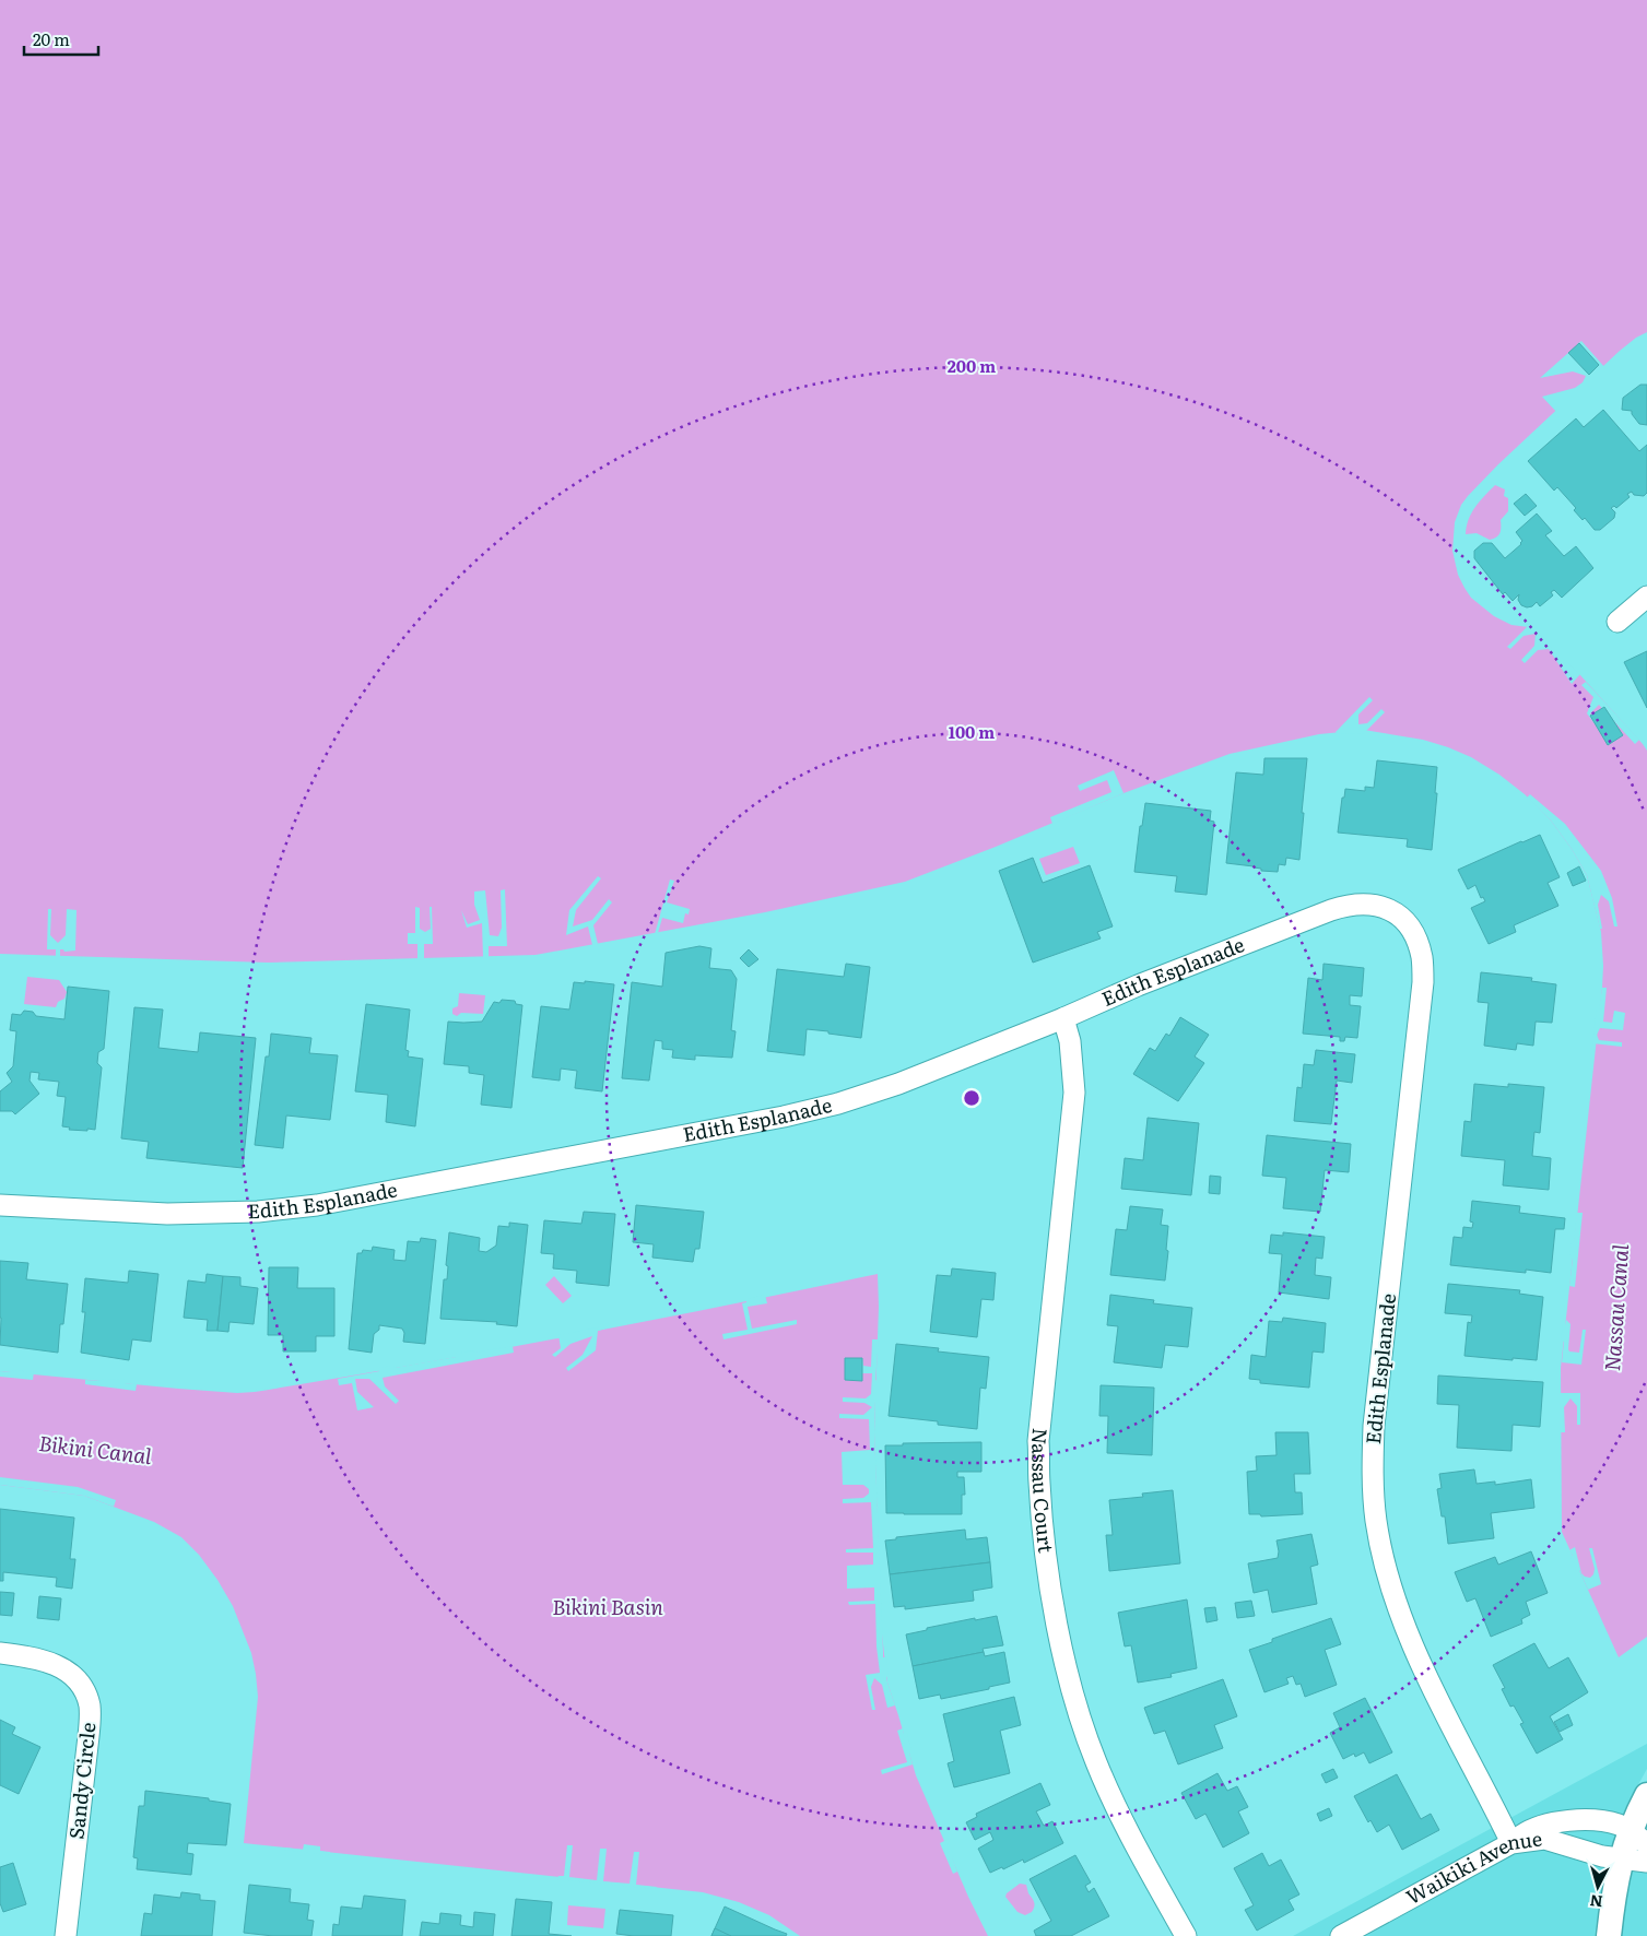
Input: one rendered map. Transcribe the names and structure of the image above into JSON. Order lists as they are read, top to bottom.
{
  "streets": {
    "street": [
      "Edith Esplanade",
      "Nassau Court",
      "Sandy Circle",
      "Waikiki Avenue"
    ]
  },
  "crossings": [
    ["Edith Esplanade", "Nassau Court"],
    ["Edith Esplanade", "Waikiki Avenue"]
  ],
  "water": ["Nassau Canal", "Bikini Canal", "Bikini Basin"],
  "scale_bar": "20 m",
  "north": "bottom",
  "rings": ["200 m", "100 m"]
}
